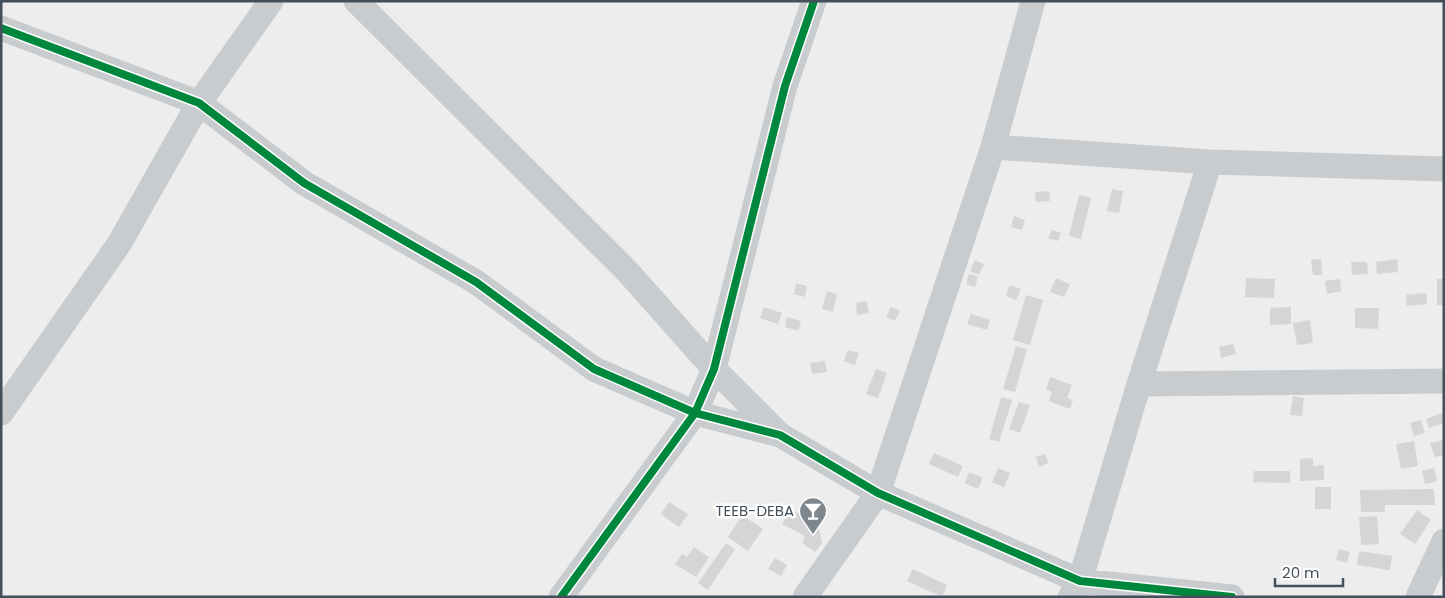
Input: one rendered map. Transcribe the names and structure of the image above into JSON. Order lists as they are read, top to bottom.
{
  "places": {
    "bar": ["TEEB-DEBA"]
  },
  "scale_bar": "20 m"
}
